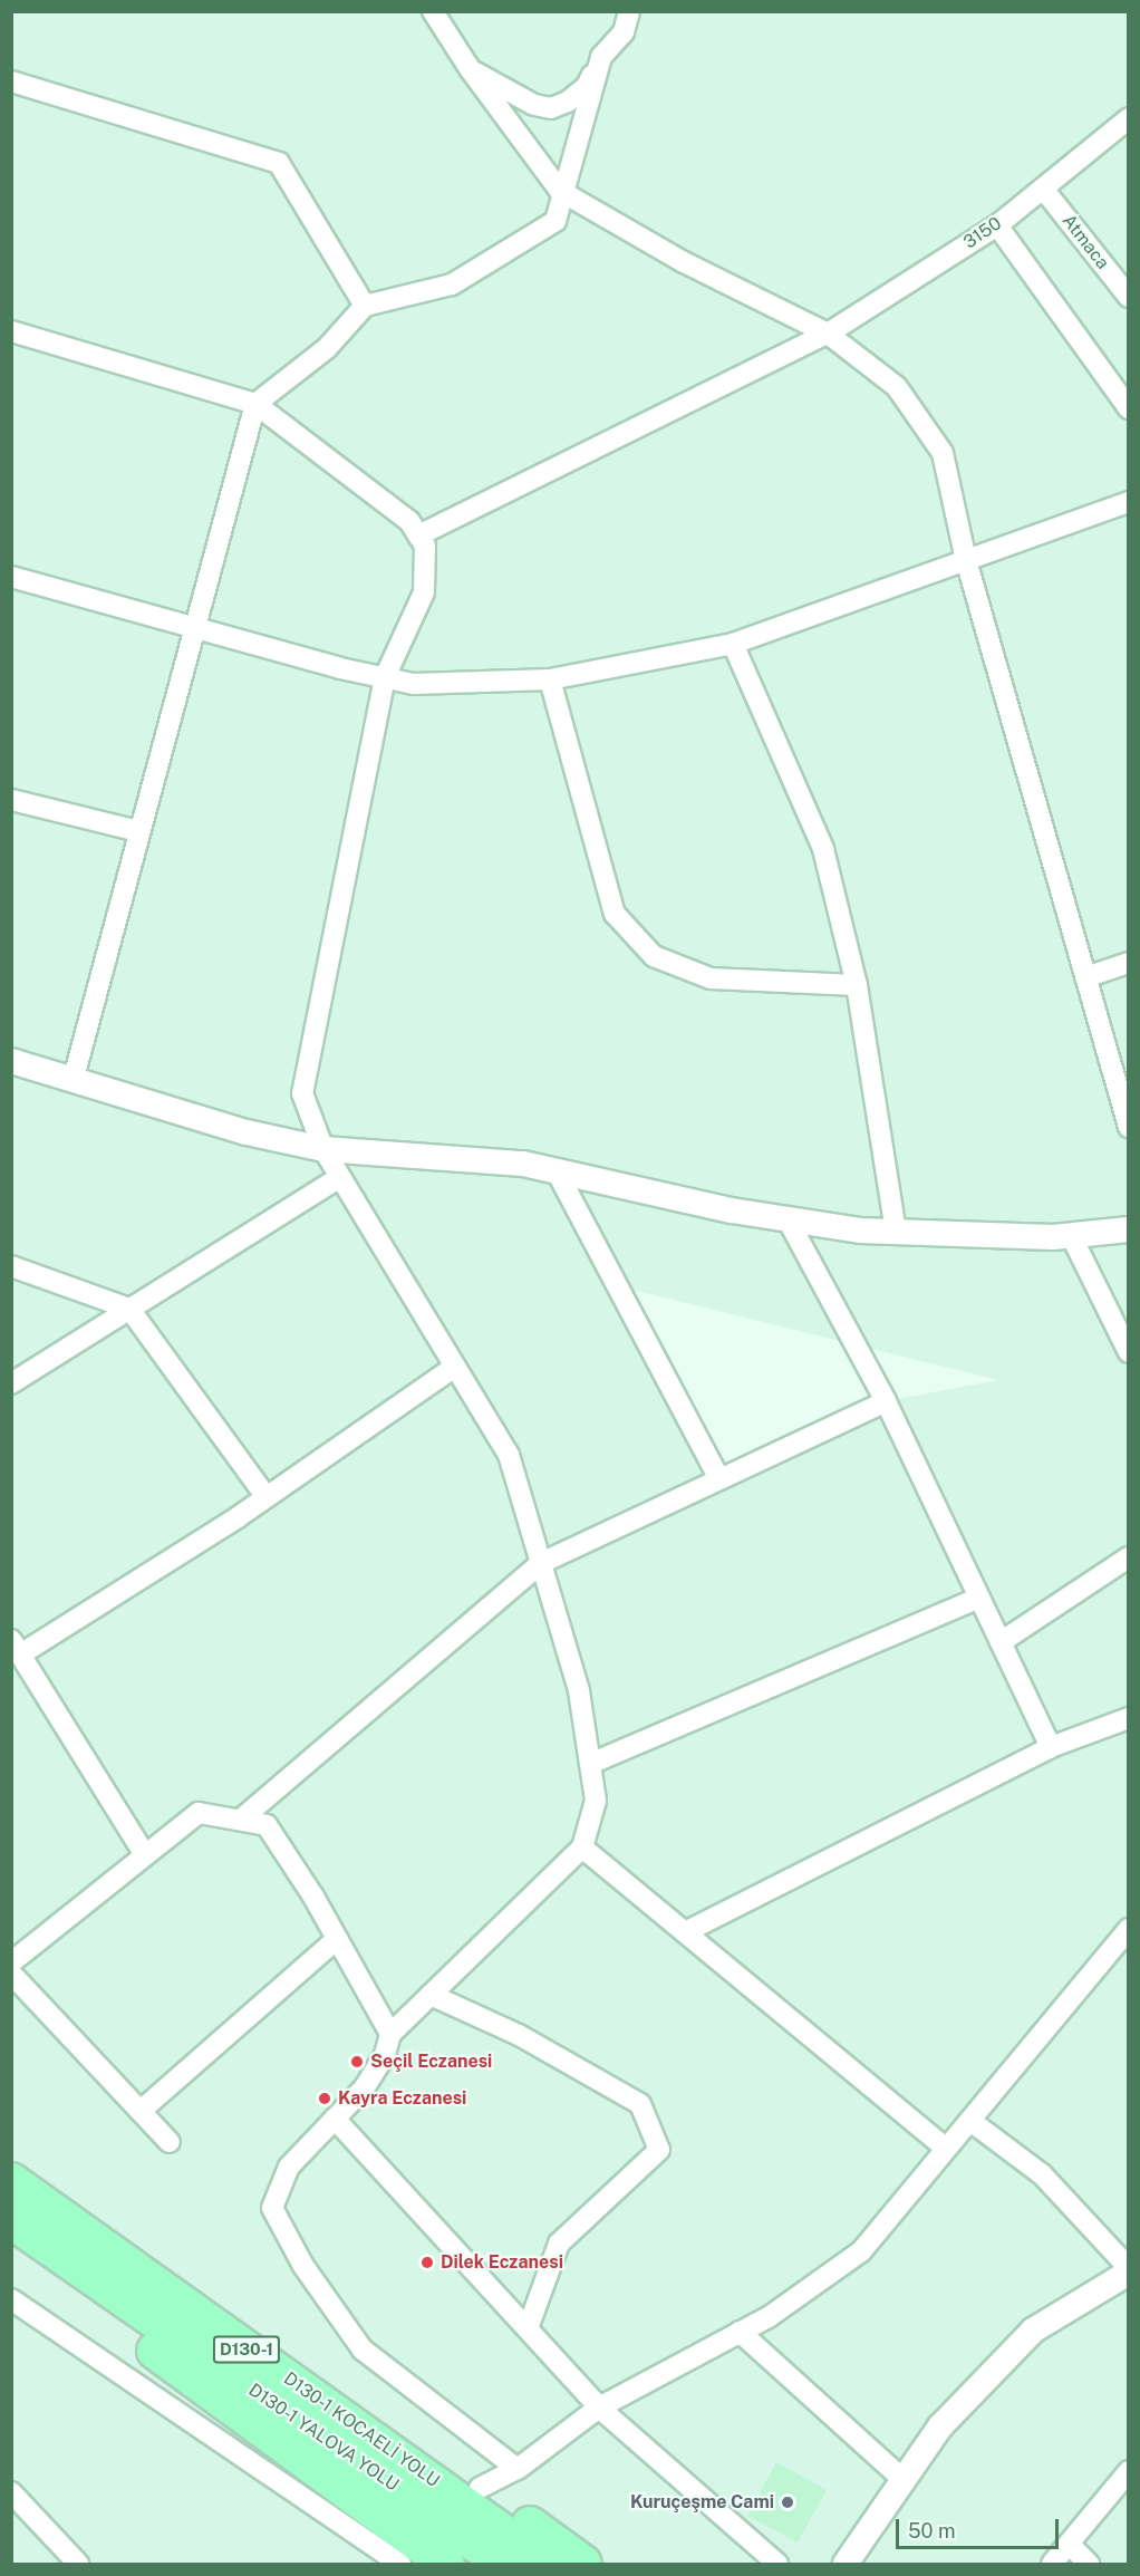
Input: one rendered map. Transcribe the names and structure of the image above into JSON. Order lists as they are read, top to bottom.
{
  "streets": {
    "highway": ["D130-1", "D130-1 YALOVA YOLU"],
    "street": ["3150", "Atmaca"]
  },
  "crossings": [
    ["3150", "Atmaca"],
    ["D130-1", "D130-1 YALOVA YOLU"]
  ],
  "places": [
    "Seçil Eczanesi",
    "Kayra Eczanesi",
    "Dilek Eczanesi",
    "Kuruçeşme Cami"
  ],
  "scale_bar": "50 m"
}
